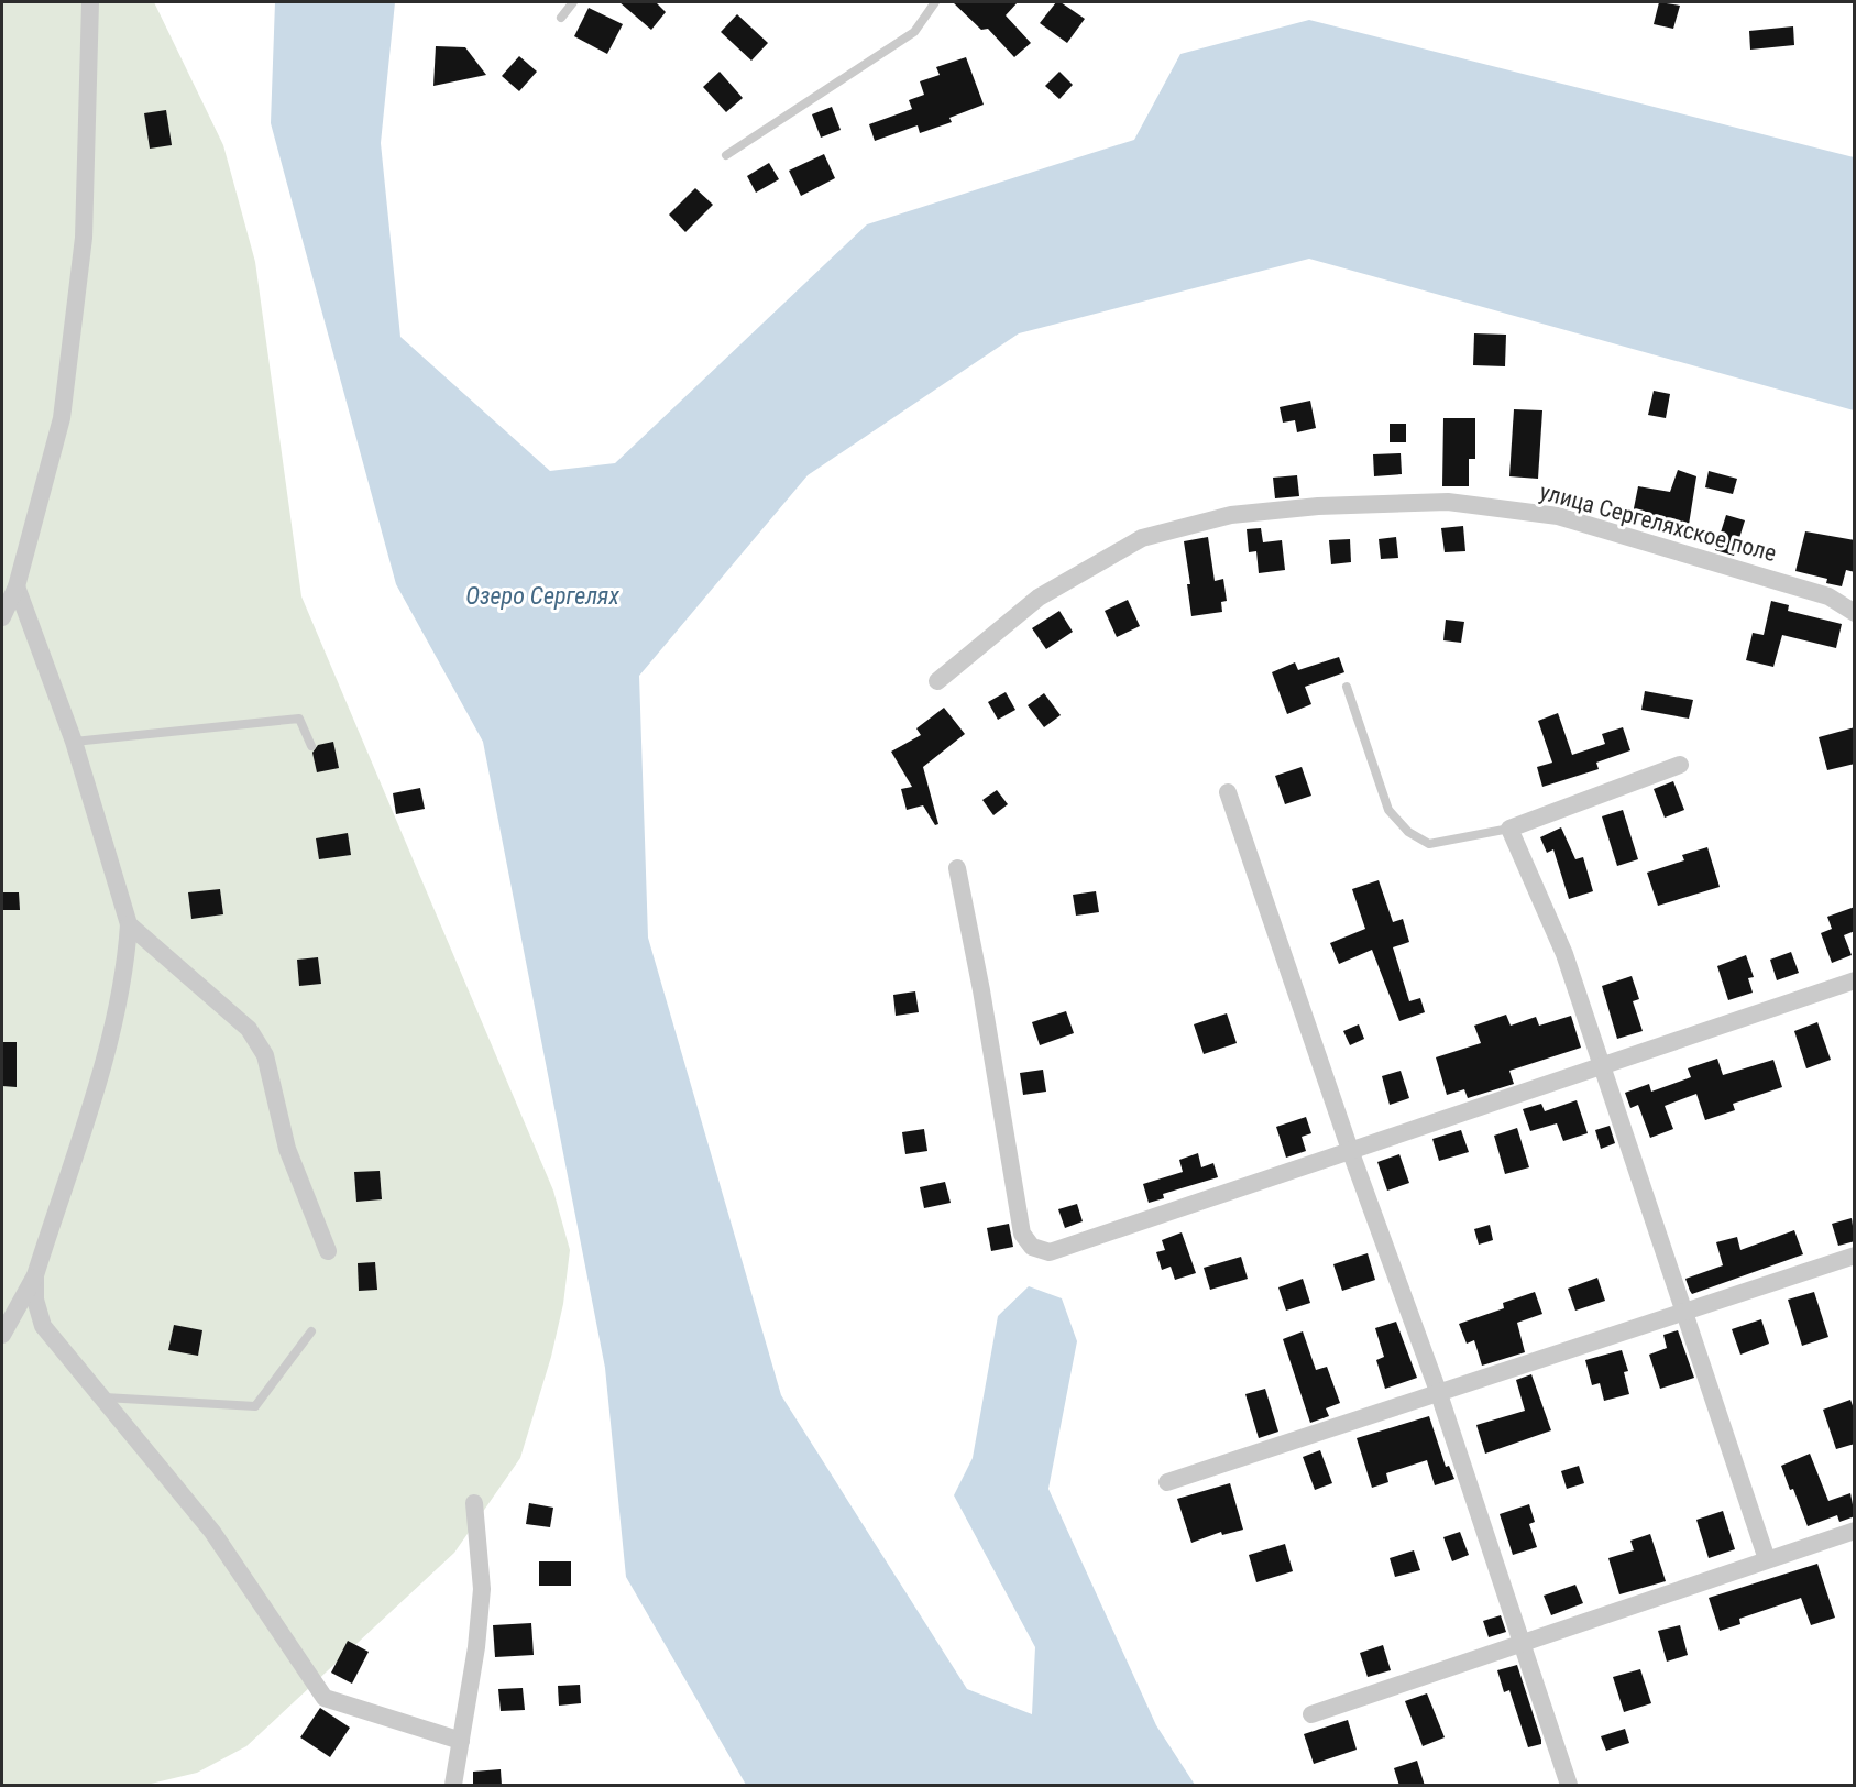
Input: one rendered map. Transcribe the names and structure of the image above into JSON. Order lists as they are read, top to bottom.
{
  "streets": {
    "street": ["улица Сергеляхское поле"]
  },
  "water": ["Озеро Сергелях"]
}
